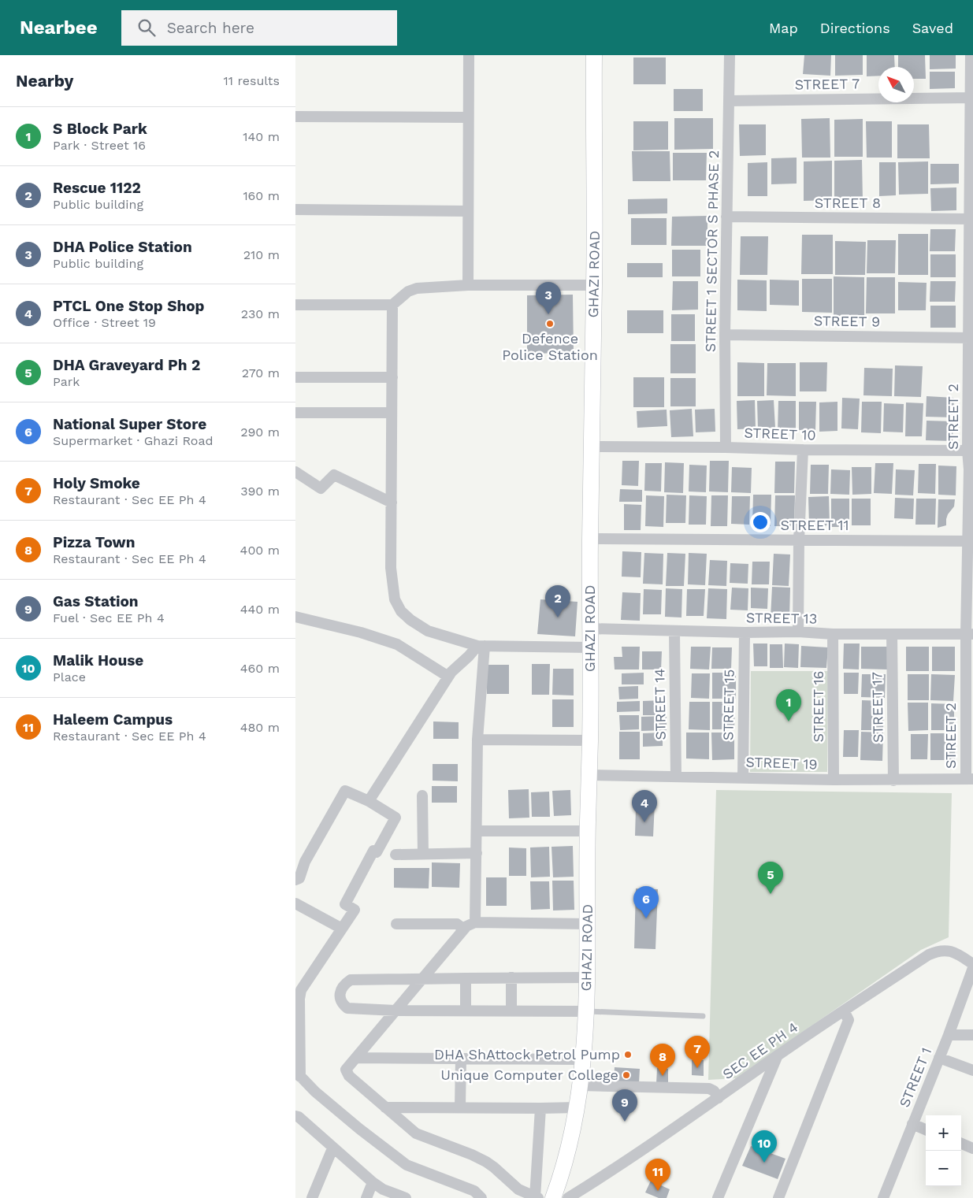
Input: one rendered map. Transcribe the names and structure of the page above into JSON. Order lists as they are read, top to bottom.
{
  "streets": {
    "main road": ["GHAZI ROAD"],
    "street": [
      "STREET 7",
      "STREET 8",
      "STREET 1 SECTOR S PHASE 2",
      "STREET 9",
      "STREET 2",
      "STREET 10",
      "STREET 11",
      "STREET 13",
      "STREET 14",
      "STREET 15",
      "STREET 16",
      "STREET 17",
      "STREET 19",
      "SEC EE PH 4",
      "STREET 1"
    ]
  },
  "crossings": [
    ["STREET 7", "STREET 1 SECTOR S PHASE 2"],
    ["STREET 7", "STREET 2"],
    ["STREET 8", "STREET 1 SECTOR S PHASE 2"],
    ["STREET 8", "STREET 2"],
    ["STREET 1 SECTOR S PHASE 2", "STREET 9"],
    ["STREET 1 SECTOR S PHASE 2", "STREET 10"],
    ["GHAZI ROAD", "STREET 10"],
    ["GHAZI ROAD", "STREET 11"],
    ["GHAZI ROAD", "STREET 13"],
    ["GHAZI ROAD", "STREET 19"],
    ["STREET 9", "STREET 2"],
    ["STREET 2", "STREET 10"],
    ["STREET 2", "STREET 11"],
    ["STREET 2", "STREET 13"],
    ["STREET 2", "STREET 19"],
    ["STREET 13", "STREET 14"],
    ["STREET 13", "STREET 15"],
    ["STREET 13", "STREET 16"],
    ["STREET 13", "STREET 17"],
    ["STREET 14", "STREET 19"],
    ["STREET 15", "STREET 19"],
    ["STREET 16", "STREET 19"],
    ["STREET 17", "STREET 19"]
  ],
  "places": ["Defence Police Station", "DHA ShAttock Petrol Pump", "Unique Computer College"],
  "north": "top left",
  "page": {
    "header": "Nearbee",
    "search": "Search here",
    "nav": ["Map", "Directions", "Saved"],
    "heading": ["Nearby", "11 results"],
    "list": [
      {
        "mark": "1",
        "name": "S Block Park",
        "note": "Park · Street 16",
        "value": "140 m"
      },
      {
        "mark": "2",
        "name": "Rescue 1122",
        "note": "Public building",
        "value": "160 m"
      },
      {
        "mark": "3",
        "name": "DHA Police Station",
        "note": "Public building",
        "value": "210 m"
      },
      {
        "mark": "4",
        "name": "PTCL One Stop Shop",
        "note": "Office · Street 19",
        "value": "230 m"
      },
      {
        "mark": "5",
        "name": "DHA Graveyard Ph 2",
        "note": "Park",
        "value": "270 m"
      },
      {
        "mark": "6",
        "name": "National Super Store",
        "note": "Supermarket · Ghazi Road",
        "value": "290 m"
      },
      {
        "mark": "7",
        "name": "Holy Smoke",
        "note": "Restaurant · Sec EE Ph 4",
        "value": "390 m"
      },
      {
        "mark": "8",
        "name": "Pizza Town",
        "note": "Restaurant · Sec EE Ph 4",
        "value": "400 m"
      },
      {
        "mark": "9",
        "name": "Gas Station",
        "note": "Fuel · Sec EE Ph 4",
        "value": "440 m"
      },
      {
        "mark": "10",
        "name": "Malik House",
        "note": "Place",
        "value": "460 m"
      },
      {
        "mark": "11",
        "name": "Haleem Campus",
        "note": "Restaurant · Sec EE Ph 4",
        "value": "480 m"
      }
    ],
    "pins": [
      "3",
      "2",
      "1",
      "4",
      "5",
      "6",
      "7",
      "8",
      "9",
      "10",
      "11"
    ],
    "map_buttons": ["+", "−"]
  }
}
